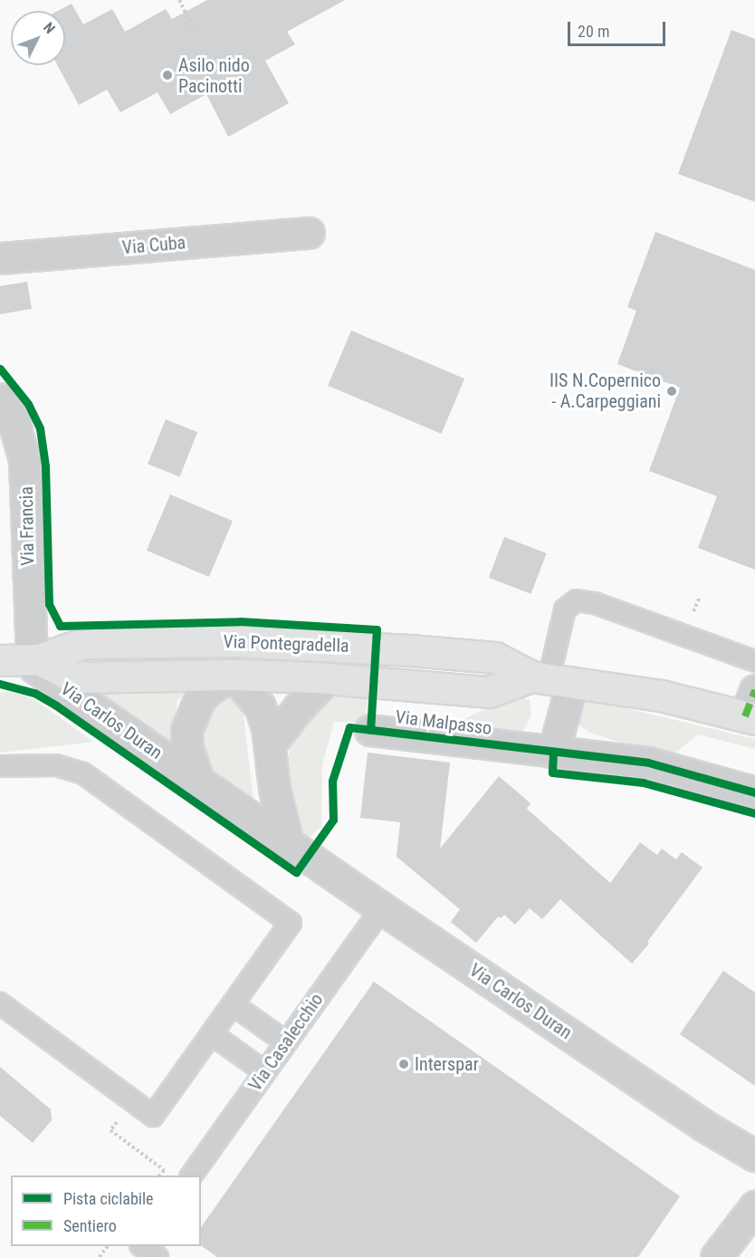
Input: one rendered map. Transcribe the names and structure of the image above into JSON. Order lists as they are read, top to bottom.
{
  "streets": {
    "street": [
      "Via Cuba",
      "Via Francia",
      "Via Pontegradella",
      "Via Carlos Duran",
      "Via Malpasso"
    ],
    "lane": ["Via Casalecchio"]
  },
  "crossings": [
    ["Via Francia", "Via Pontegradella"],
    ["Via Francia", "Via Carlos Duran"],
    ["Via Pontegradella", "Via Carlos Duran"],
    ["Via Carlos Duran", "Via Casalecchio"]
  ],
  "places": ["Asilo nido Pacinotti", "IIS N.Copernico - A.Carpeggiani", "Interspar"],
  "legend": ["Pista ciclabile", "Sentiero"],
  "scale_bar": "20 m",
  "north": "top right"
}
